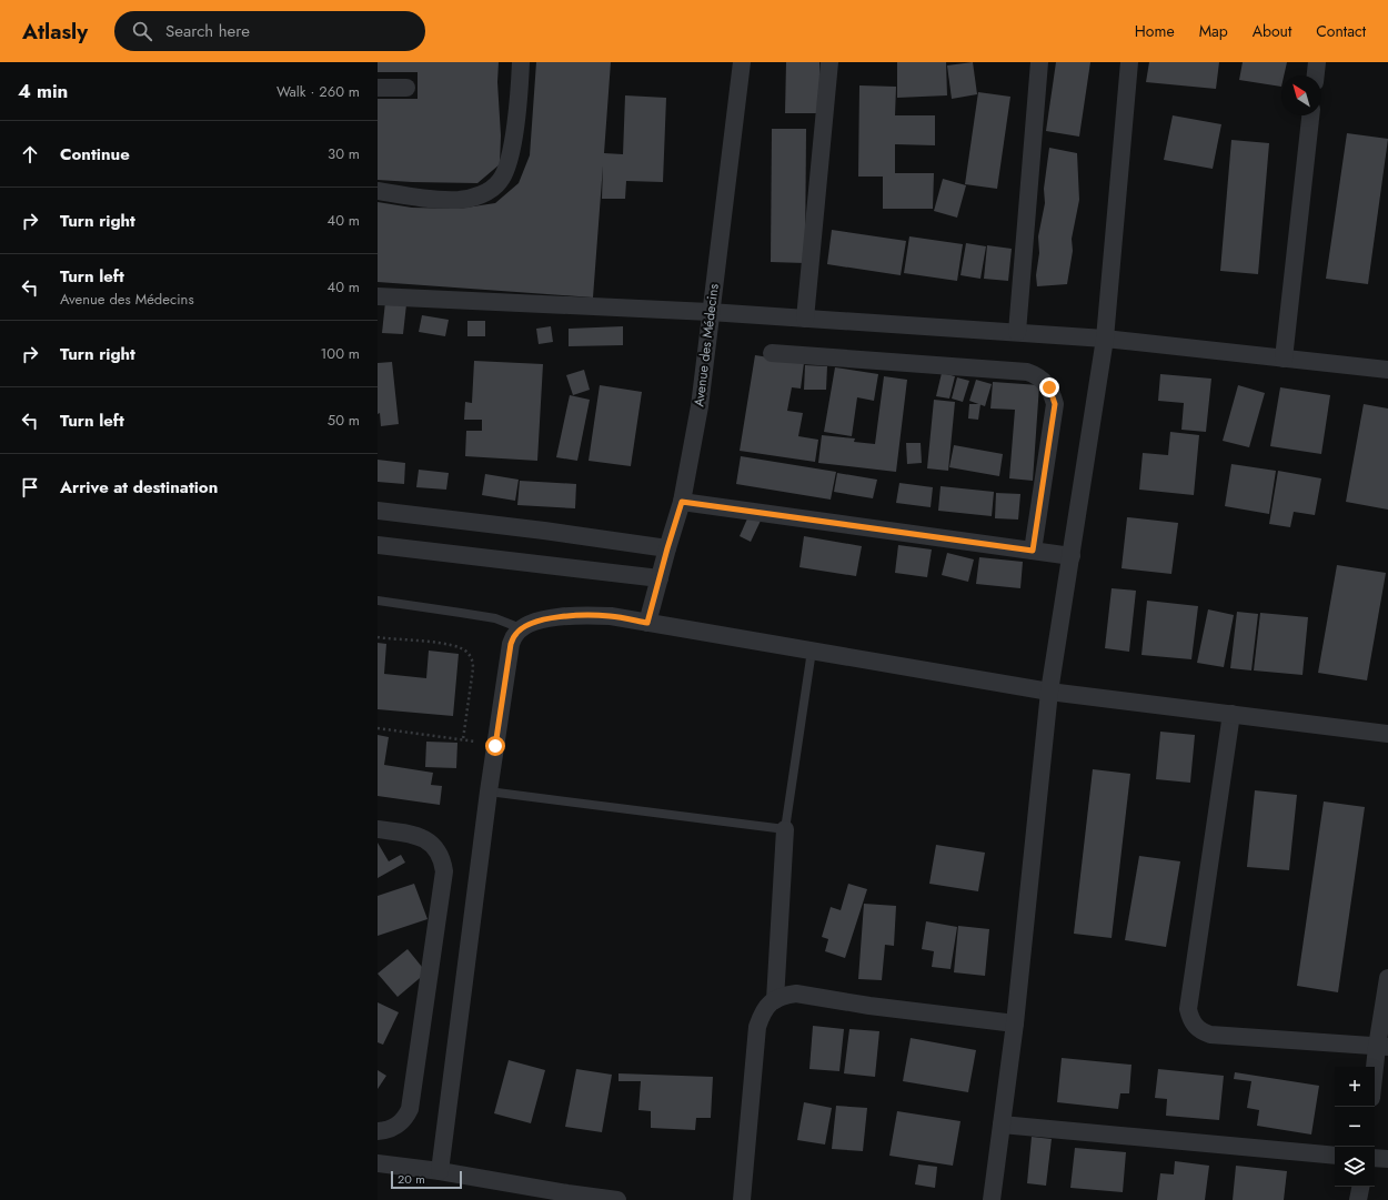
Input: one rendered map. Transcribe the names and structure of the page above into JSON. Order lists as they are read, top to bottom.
{
  "streets": {
    "street": ["Avenue des Médecins"]
  },
  "scale_bar": "20 m",
  "north": "top left",
  "page": {
    "header": "Atlasly",
    "search": "Search here",
    "nav": [
      "Home",
      "Map",
      "About",
      "Contact"
    ],
    "heading": ["4 min", "Walk · 260 m"],
    "list": [
      ["Continue", "30 m"],
      ["Turn right", "40 m"],
      ["Turn left", "Avenue des Médecins", "40 m"],
      ["Turn right", "100 m"],
      ["Turn left", "50 m"],
      "Arrive at destination"
    ],
    "map_buttons": ["+", "−"],
    "scale": "20 m"
  }
}
